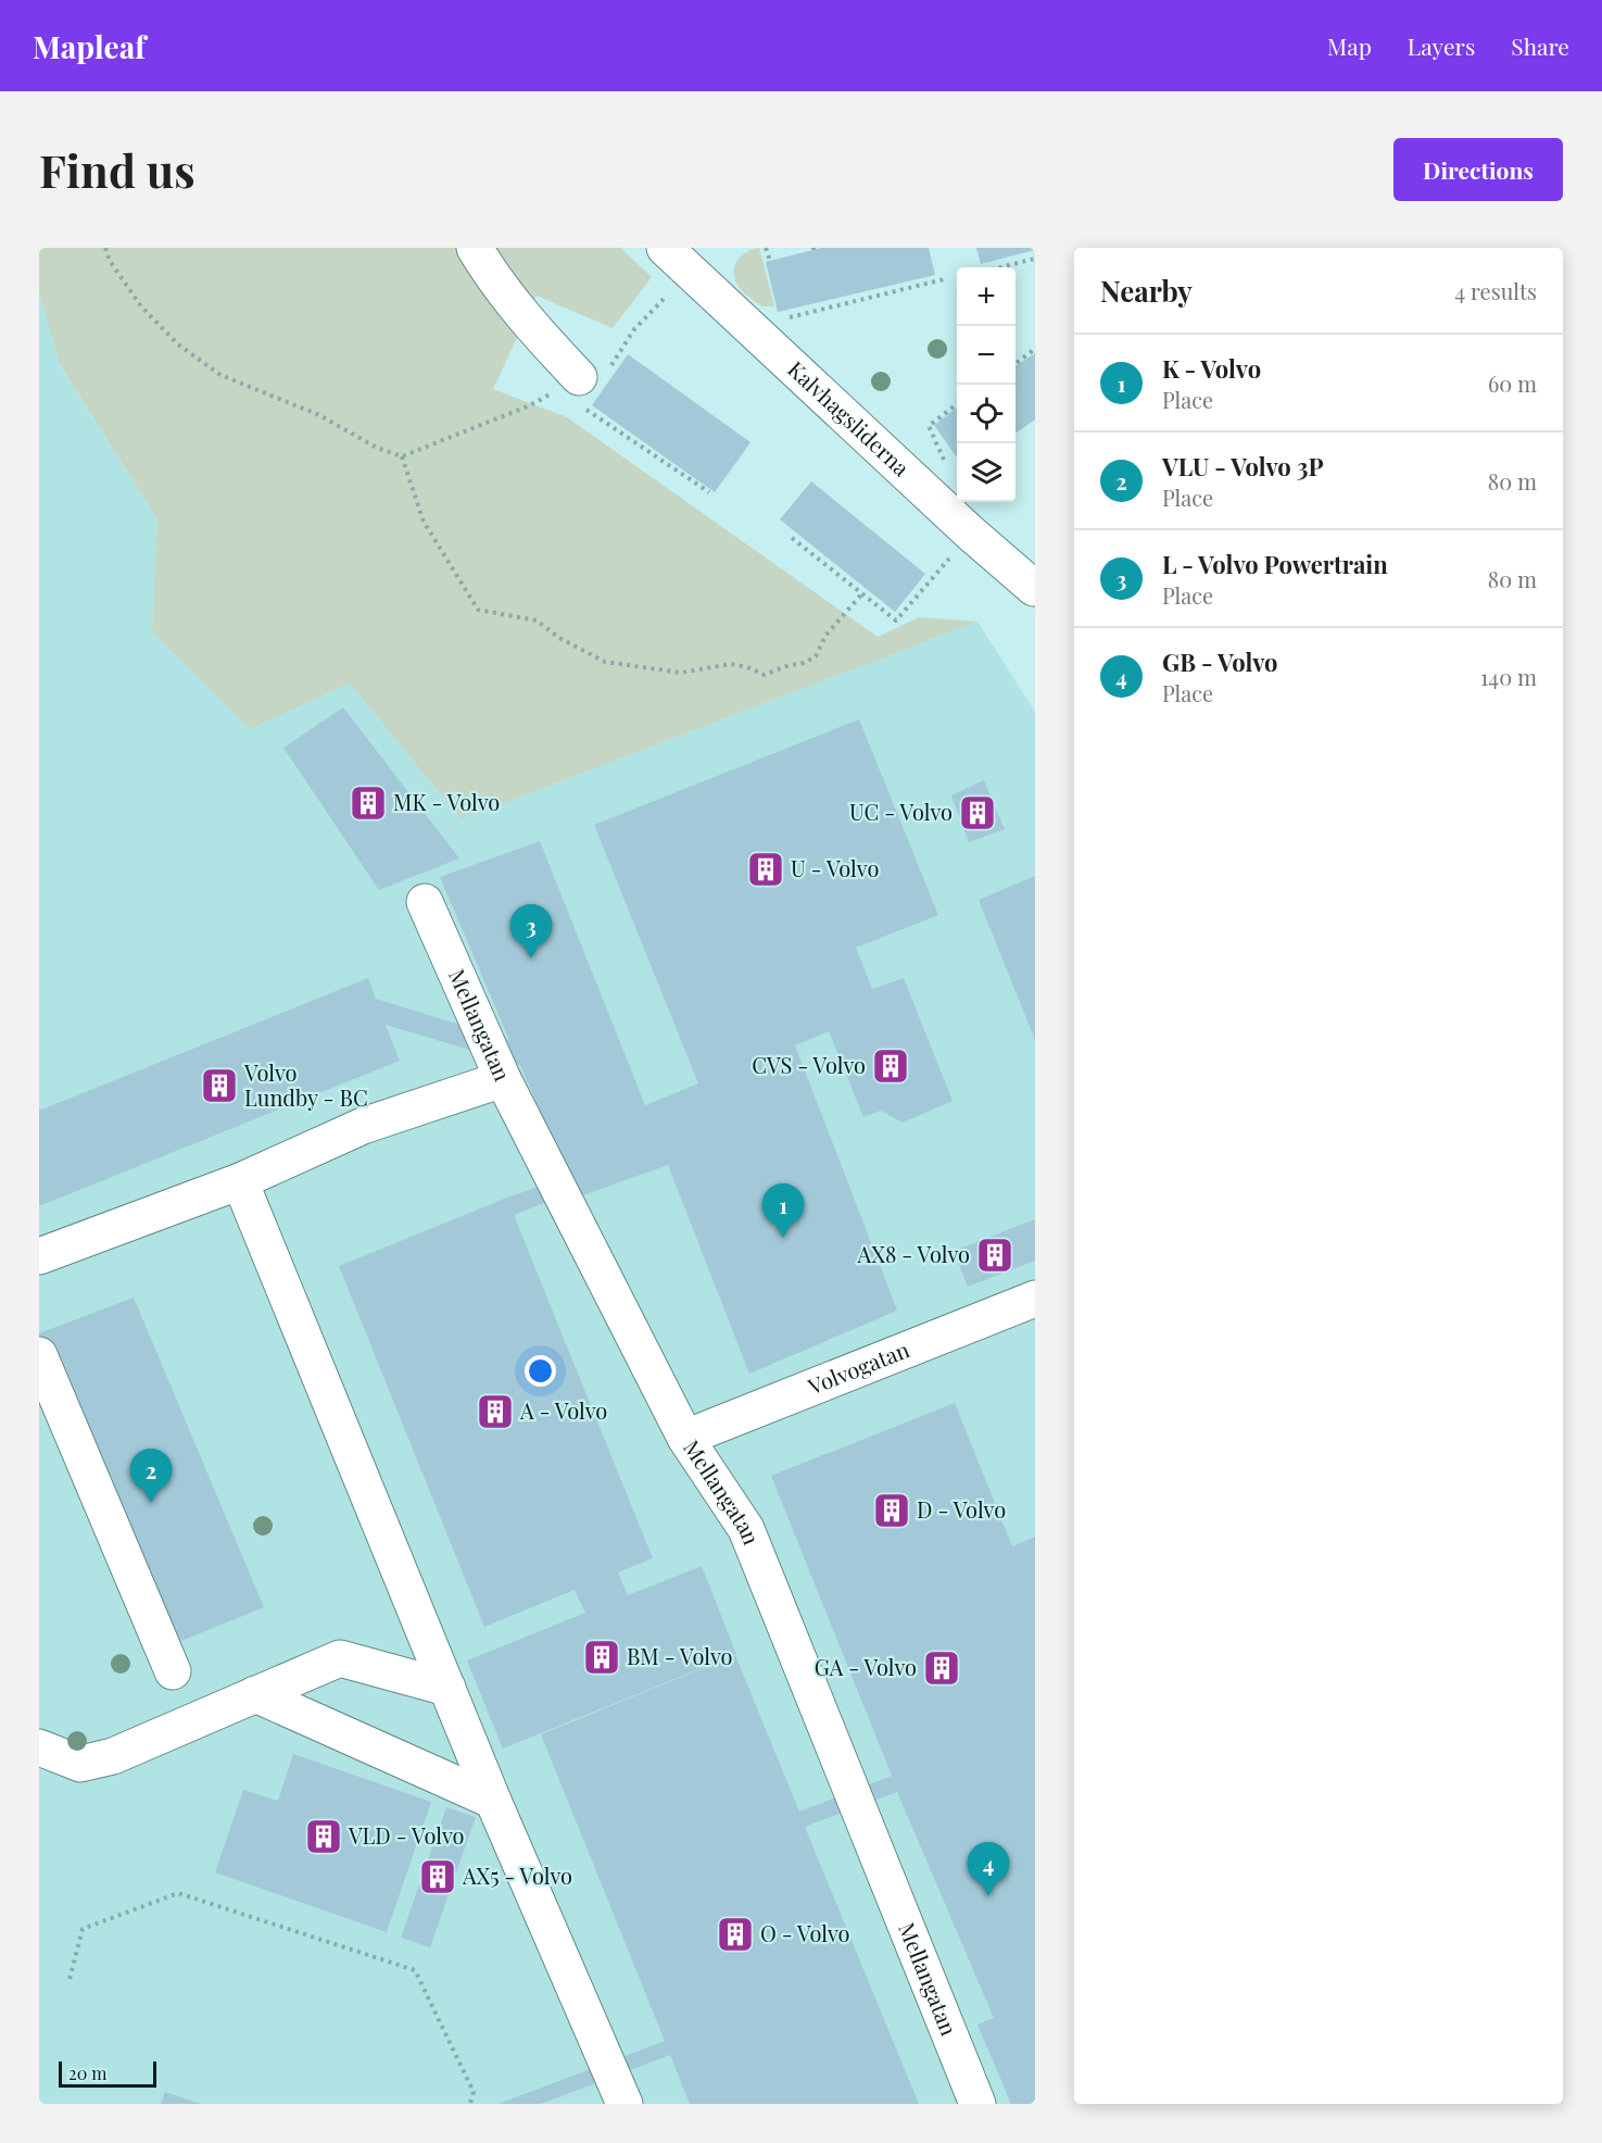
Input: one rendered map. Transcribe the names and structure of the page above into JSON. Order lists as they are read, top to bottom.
{
  "streets": {
    "street": ["Kalvhagsliderna", "Mellangatan", "Volvogatan"]
  },
  "crossings": [
    ["Mellangatan", "Volvogatan"]
  ],
  "places": {
    "building": [
      "MK - Volvo",
      "UC - Volvo",
      "U - Volvo",
      "CVS - Volvo",
      "Volvo Lundby - BC",
      "AX8 - Volvo",
      "A - Volvo",
      "D - Volvo",
      "BM - Volvo",
      "GA - Volvo",
      "VLD - Volvo",
      "AX5 - Volvo",
      "O - Volvo"
    ]
  },
  "scale_bar": "20 m",
  "page": {
    "header": "Mapleaf",
    "nav": ["Map", "Layers", "Share"],
    "buttons": "Directions",
    "title": "Find us",
    "heading": ["Nearby", "4 results"],
    "map_buttons": ["+", "−"],
    "list": [
      {
        "mark": "1",
        "name": "K - Volvo",
        "note": "Place",
        "value": "60 m"
      },
      {
        "mark": "2",
        "name": "VLU - Volvo 3P",
        "note": "Place",
        "value": "80 m"
      },
      {
        "mark": "3",
        "name": "L - Volvo Powertrain",
        "note": "Place",
        "value": "80 m"
      },
      {
        "mark": "4",
        "name": "GB - Volvo",
        "note": "Place",
        "value": "140 m"
      }
    ],
    "pins": [
      "3",
      "1",
      "2",
      "4"
    ],
    "scale": "20 m"
  }
}
